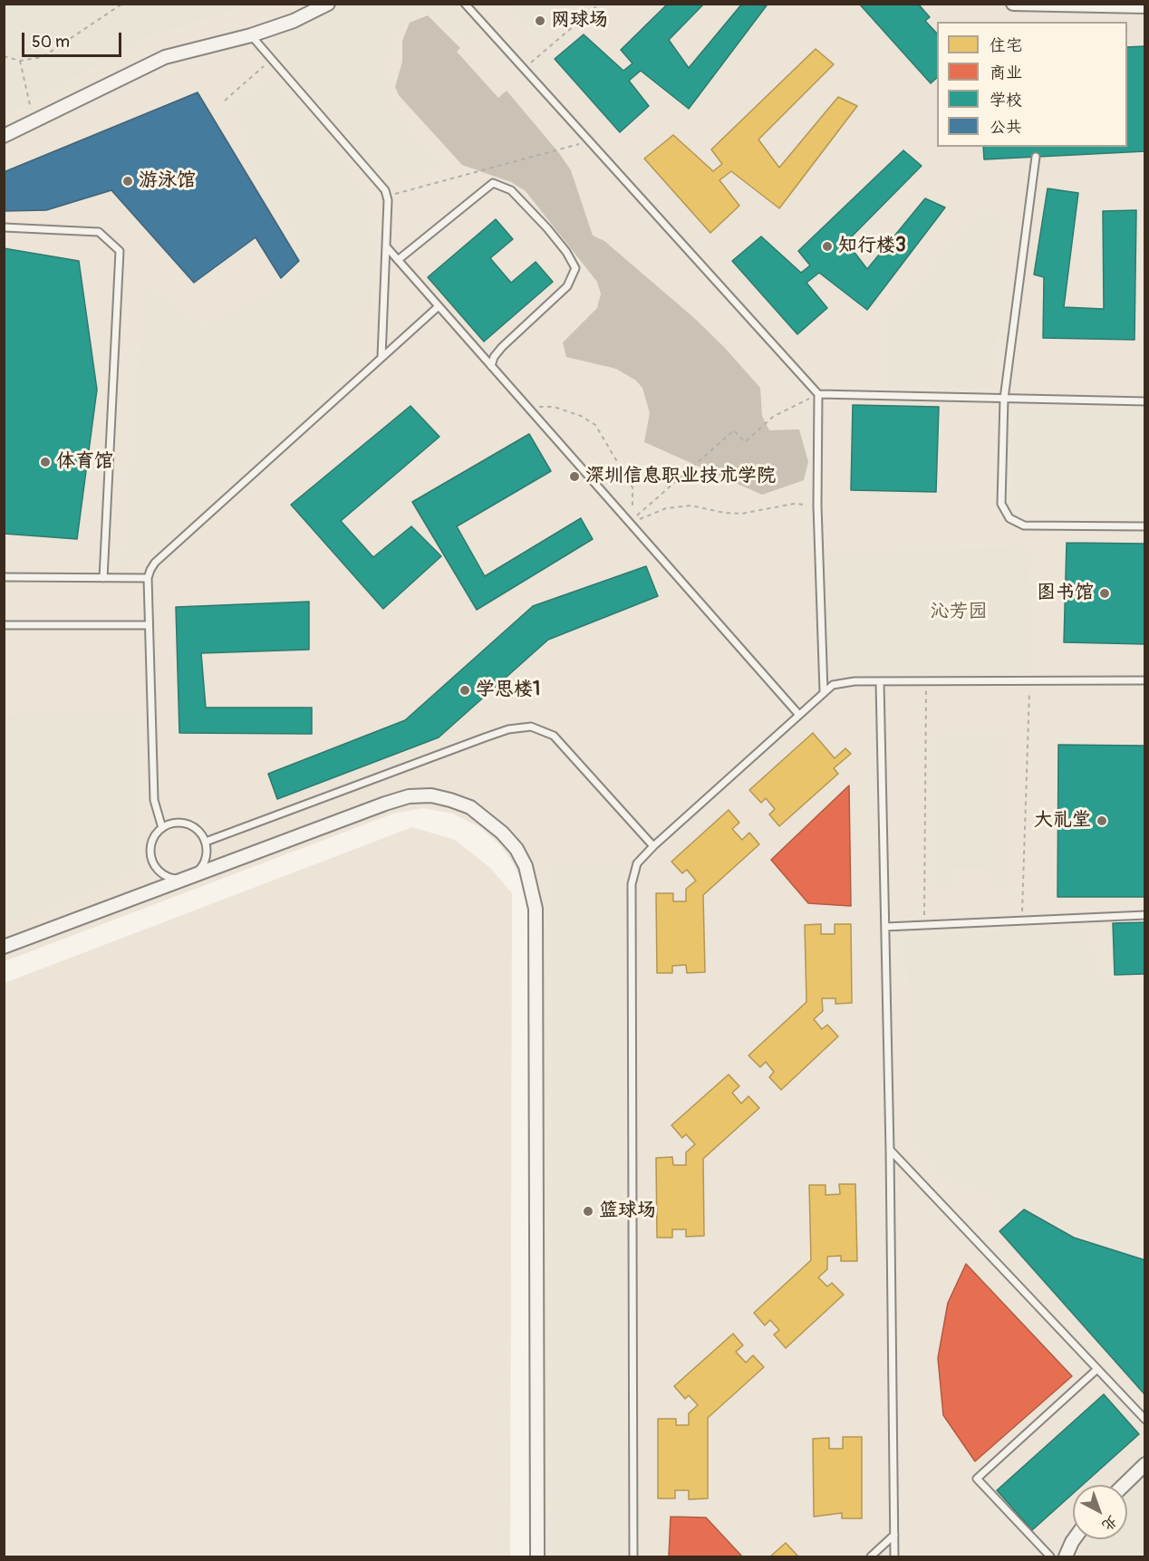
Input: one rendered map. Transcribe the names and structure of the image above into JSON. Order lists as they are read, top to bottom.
{
  "parks": ["沁芳园"],
  "places": [
    "网球场",
    "游泳馆",
    "知行楼3",
    "体育馆",
    "深圳信息职业技术学院",
    "图书馆",
    "学思楼1",
    "大礼堂",
    "篮球场"
  ],
  "legend": [
    "住宅",
    "商业",
    "学校",
    "公共"
  ],
  "scale_bar": "50 m",
  "north": "bottom right"
}
